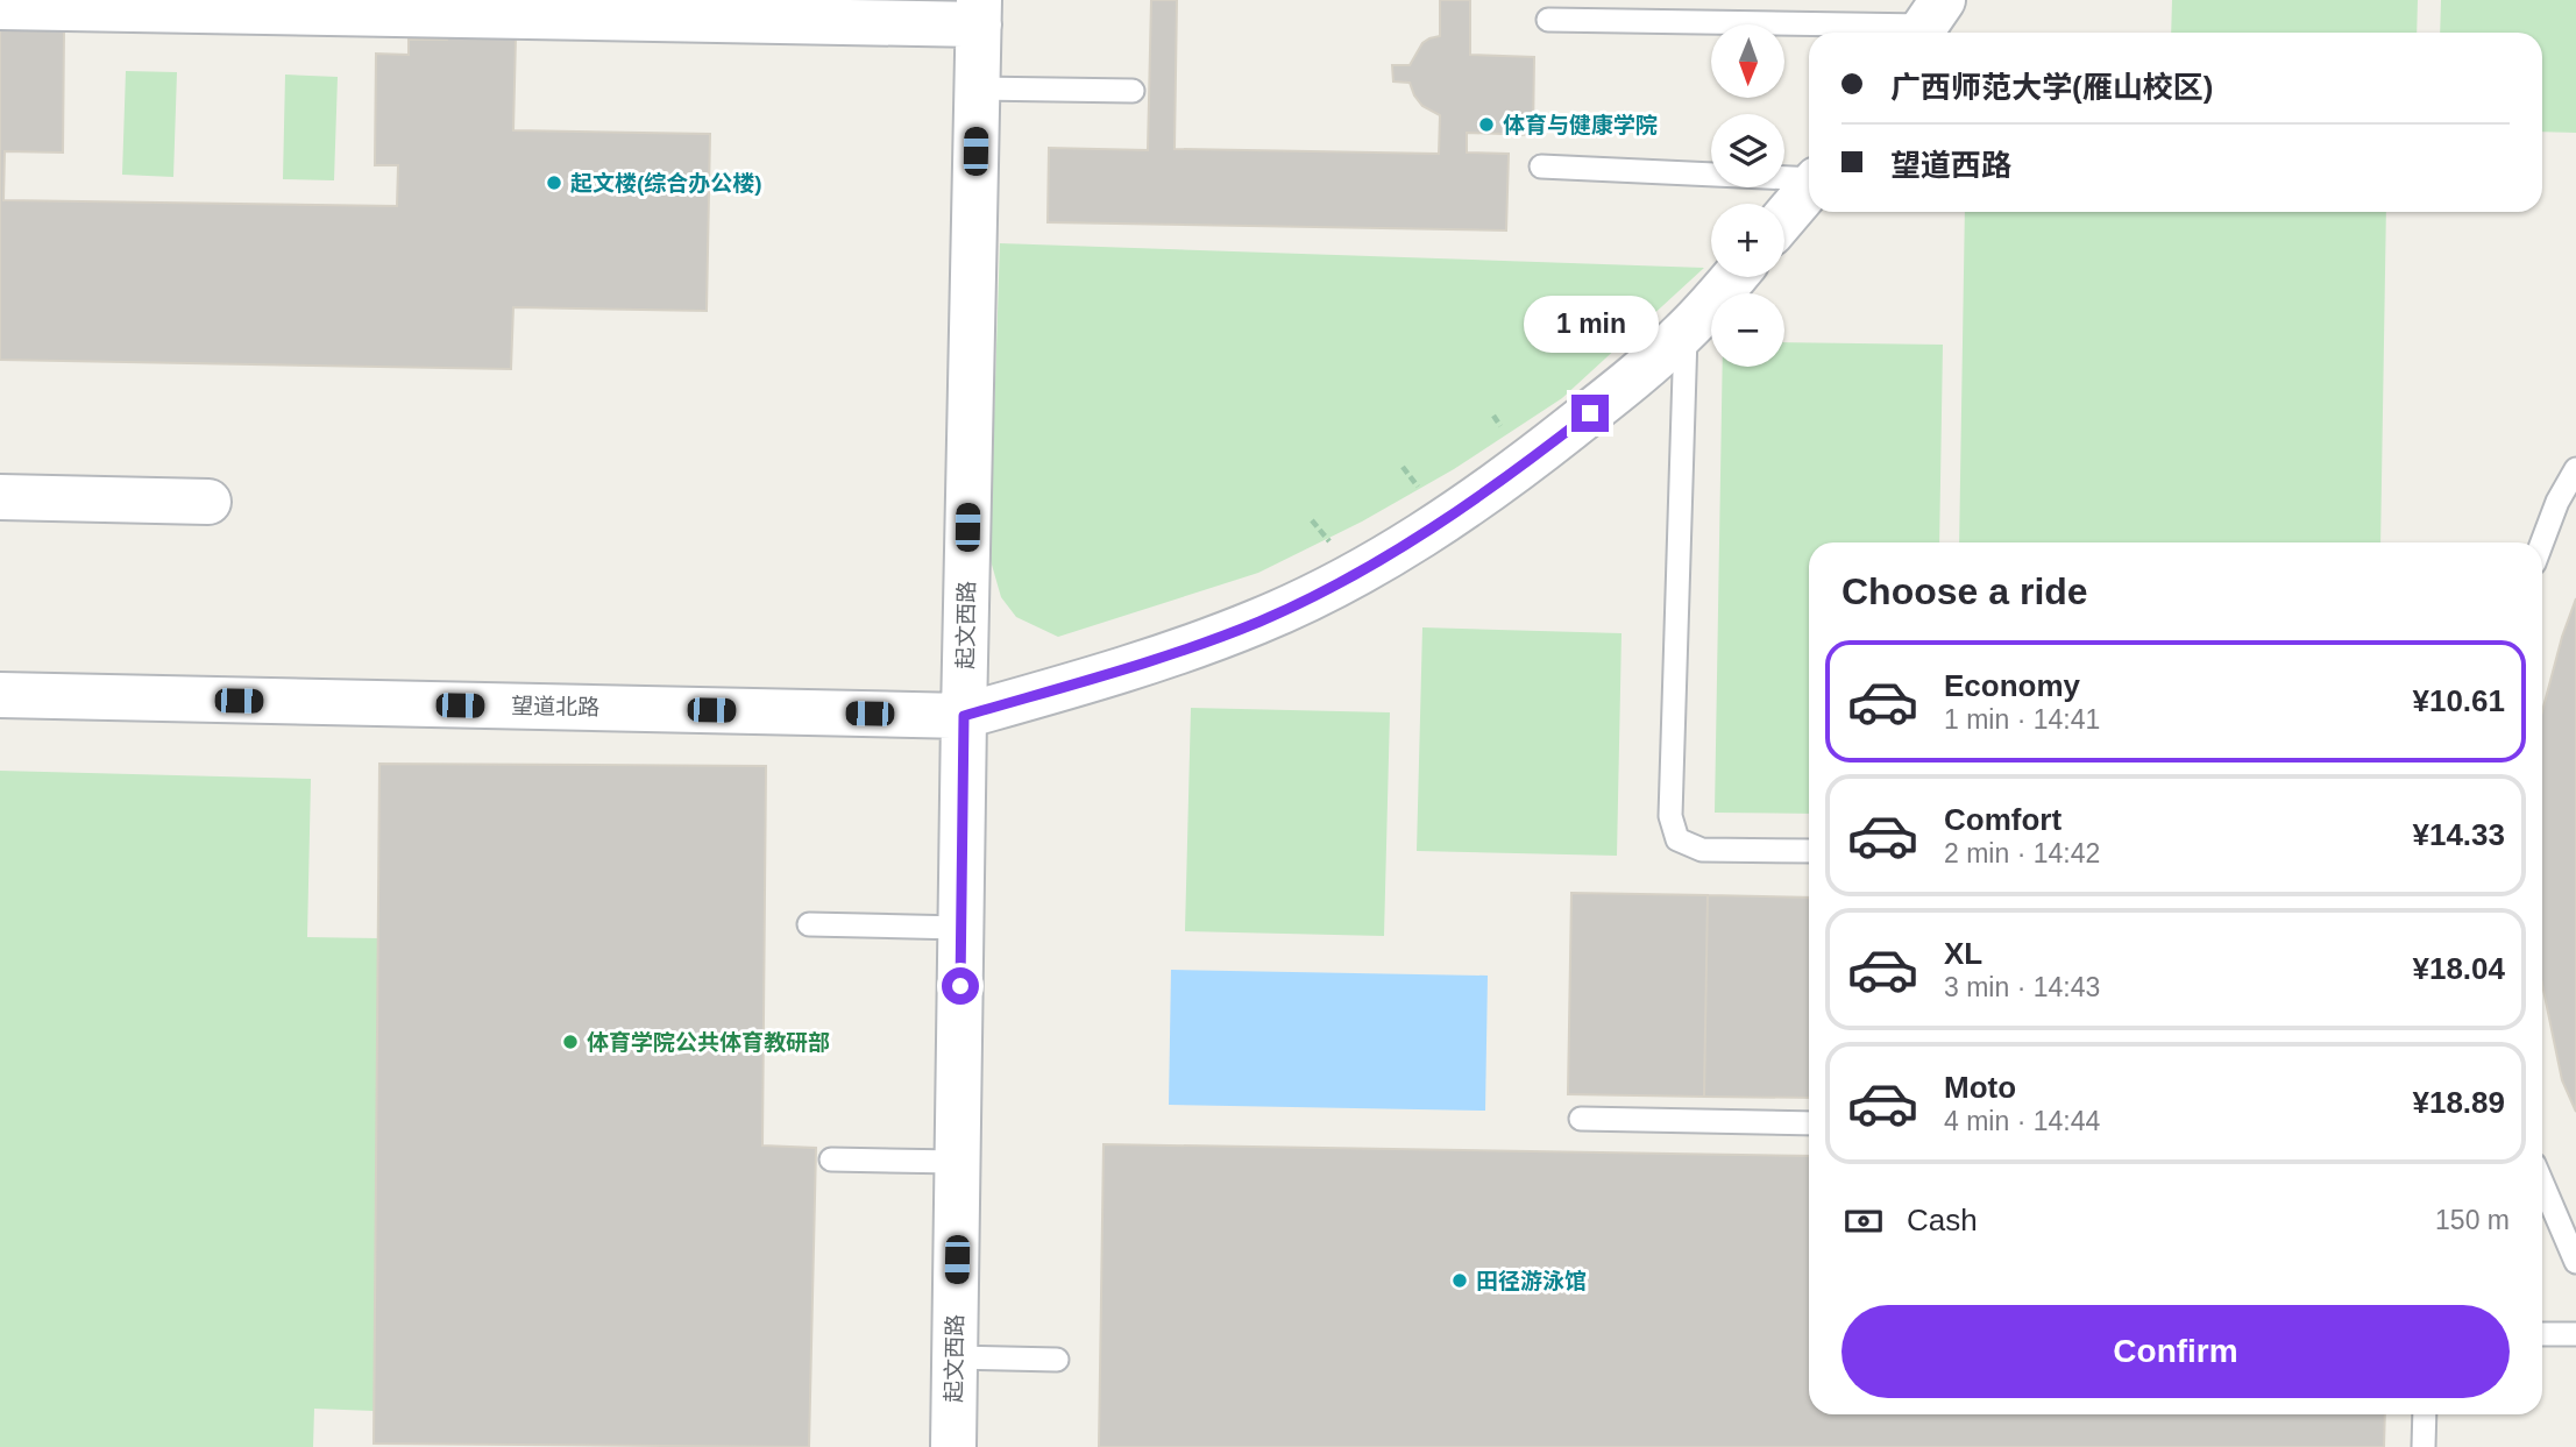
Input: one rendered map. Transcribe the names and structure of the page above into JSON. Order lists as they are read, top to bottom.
{
  "streets": {
    "street": ["起文西路", "望道北路"]
  },
  "crossings": [
    ["起文西路", "望道北路"]
  ],
  "places": [
    "体育与健康学院",
    "起文楼(综合办公楼)",
    "体育学院公共体育教研部",
    "田径游泳馆"
  ],
  "north": "bottom",
  "page": {
    "map_buttons": ["+", "−"],
    "banner": ["广西师范大学(雁山校区)", "望道西路"],
    "bubble": "1 min",
    "heading": "Choose a ride",
    "list": [
      {
        "name": "Economy",
        "note": "1 min · 14:41",
        "value": "¥10.61"
      },
      {
        "name": "Comfort",
        "note": "2 min · 14:42",
        "value": "¥14.33"
      },
      {
        "name": "XL",
        "note": "3 min · 14:43",
        "value": "¥18.04"
      },
      {
        "name": "Moto",
        "note": "4 min · 14:44",
        "value": "¥18.89"
      }
    ],
    "pay": ["Cash", "150 m"],
    "buttons": "Confirm"
  }
}
